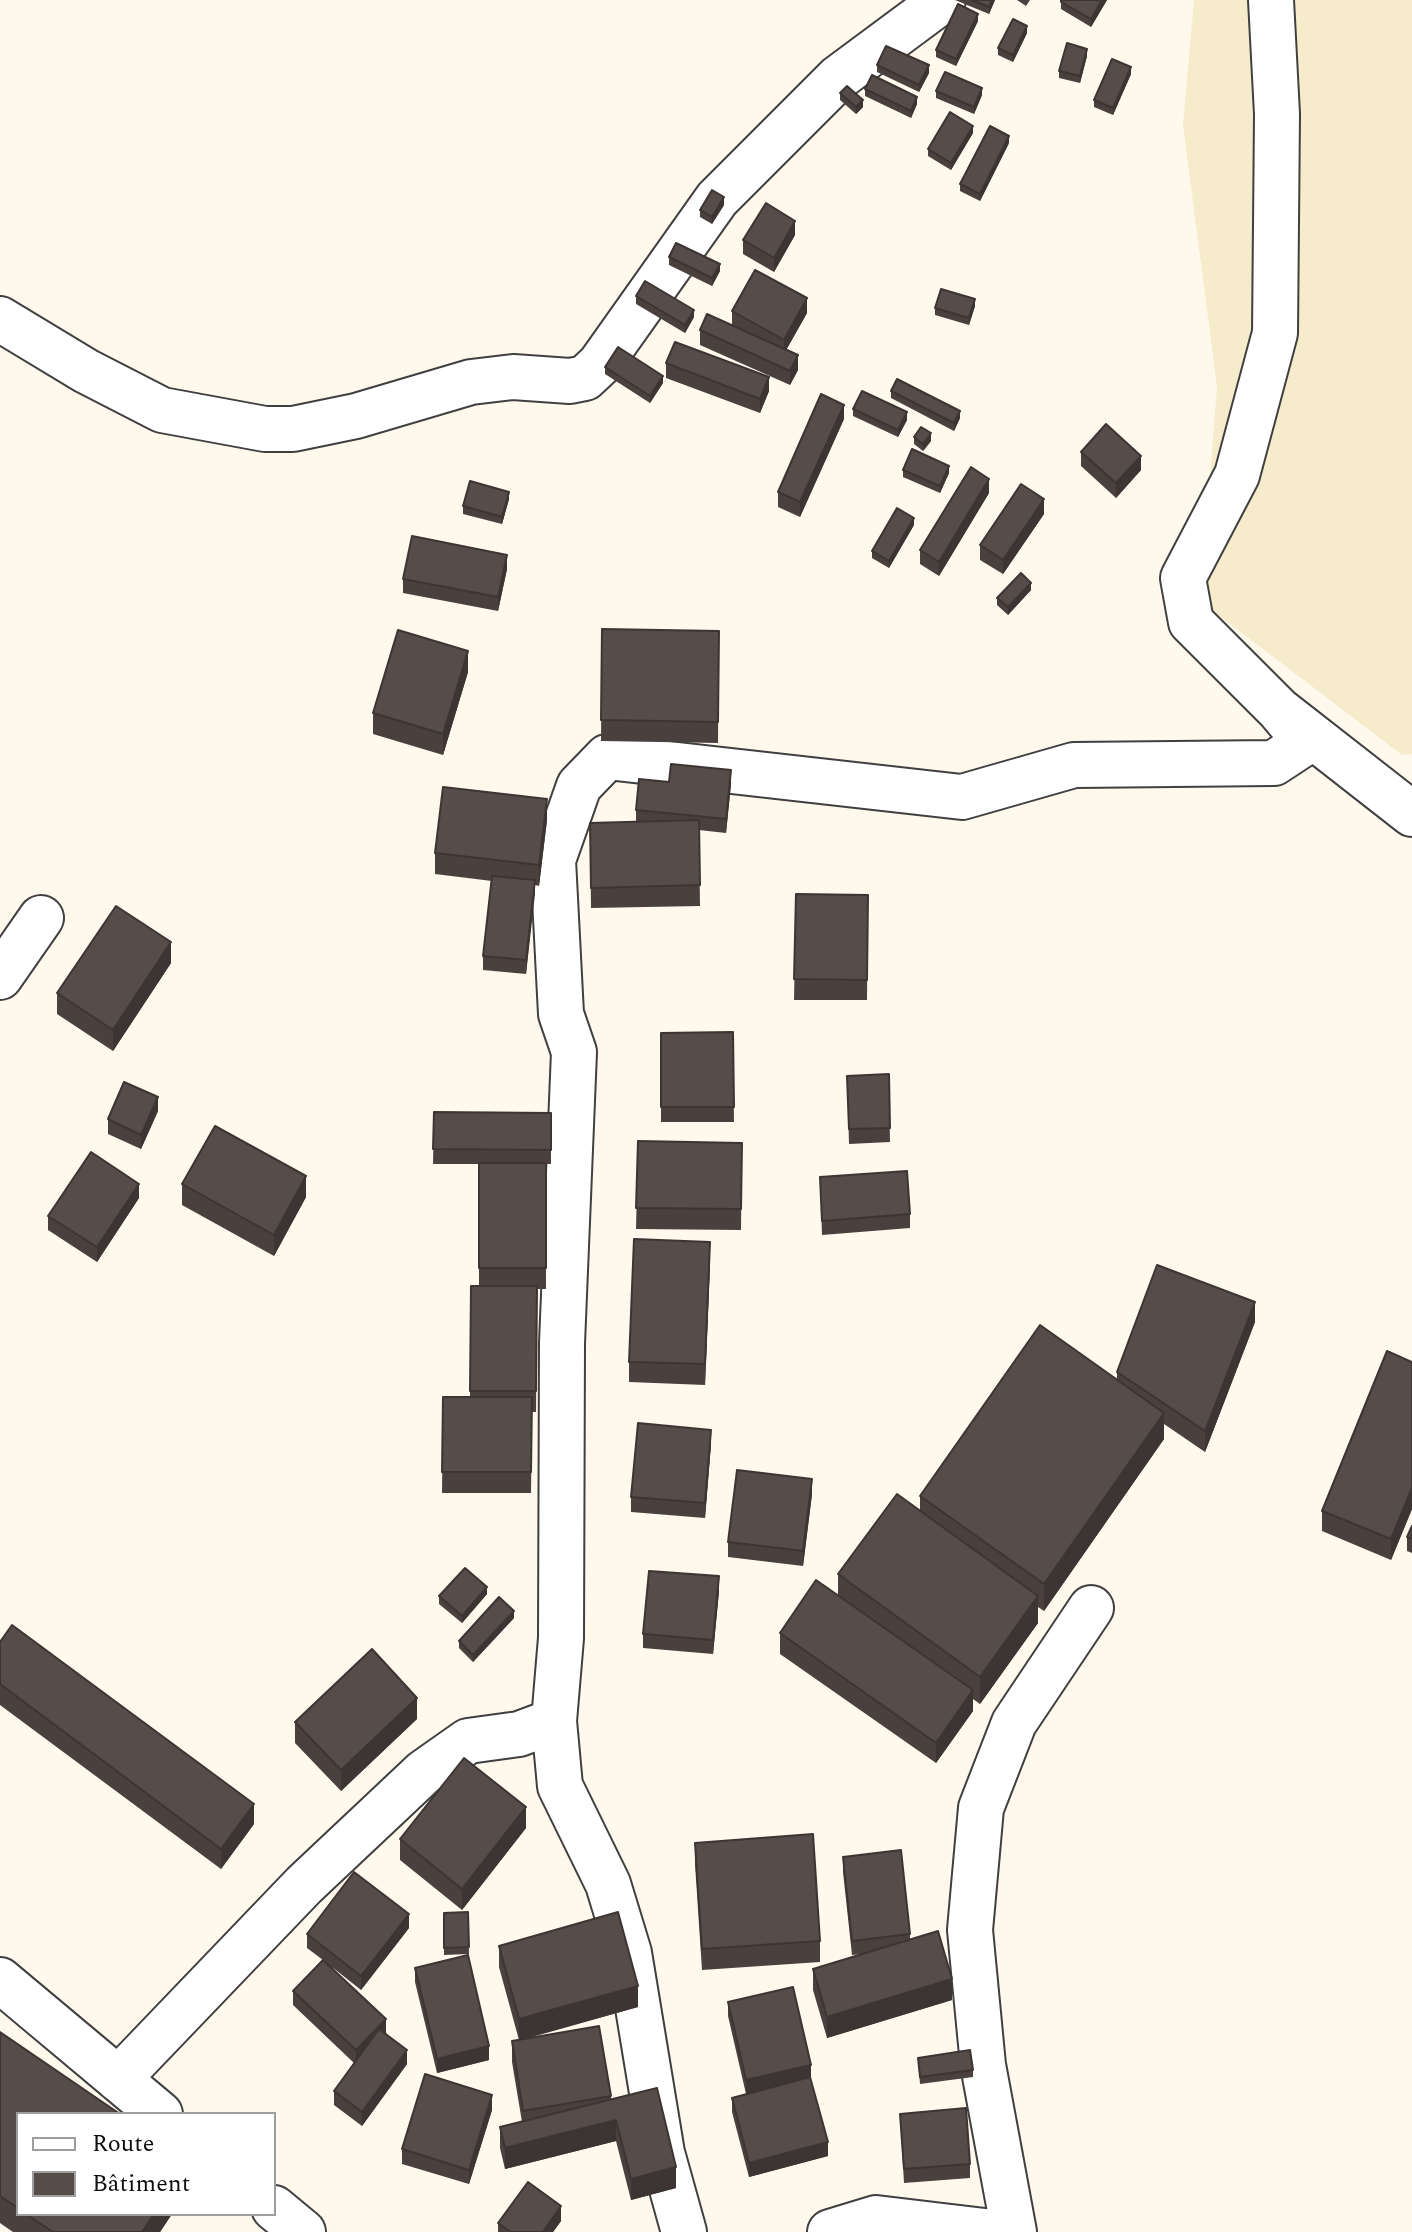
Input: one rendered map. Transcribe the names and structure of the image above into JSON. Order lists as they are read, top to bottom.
{
  "legend": ["Route", "Bâtiment"]
}
